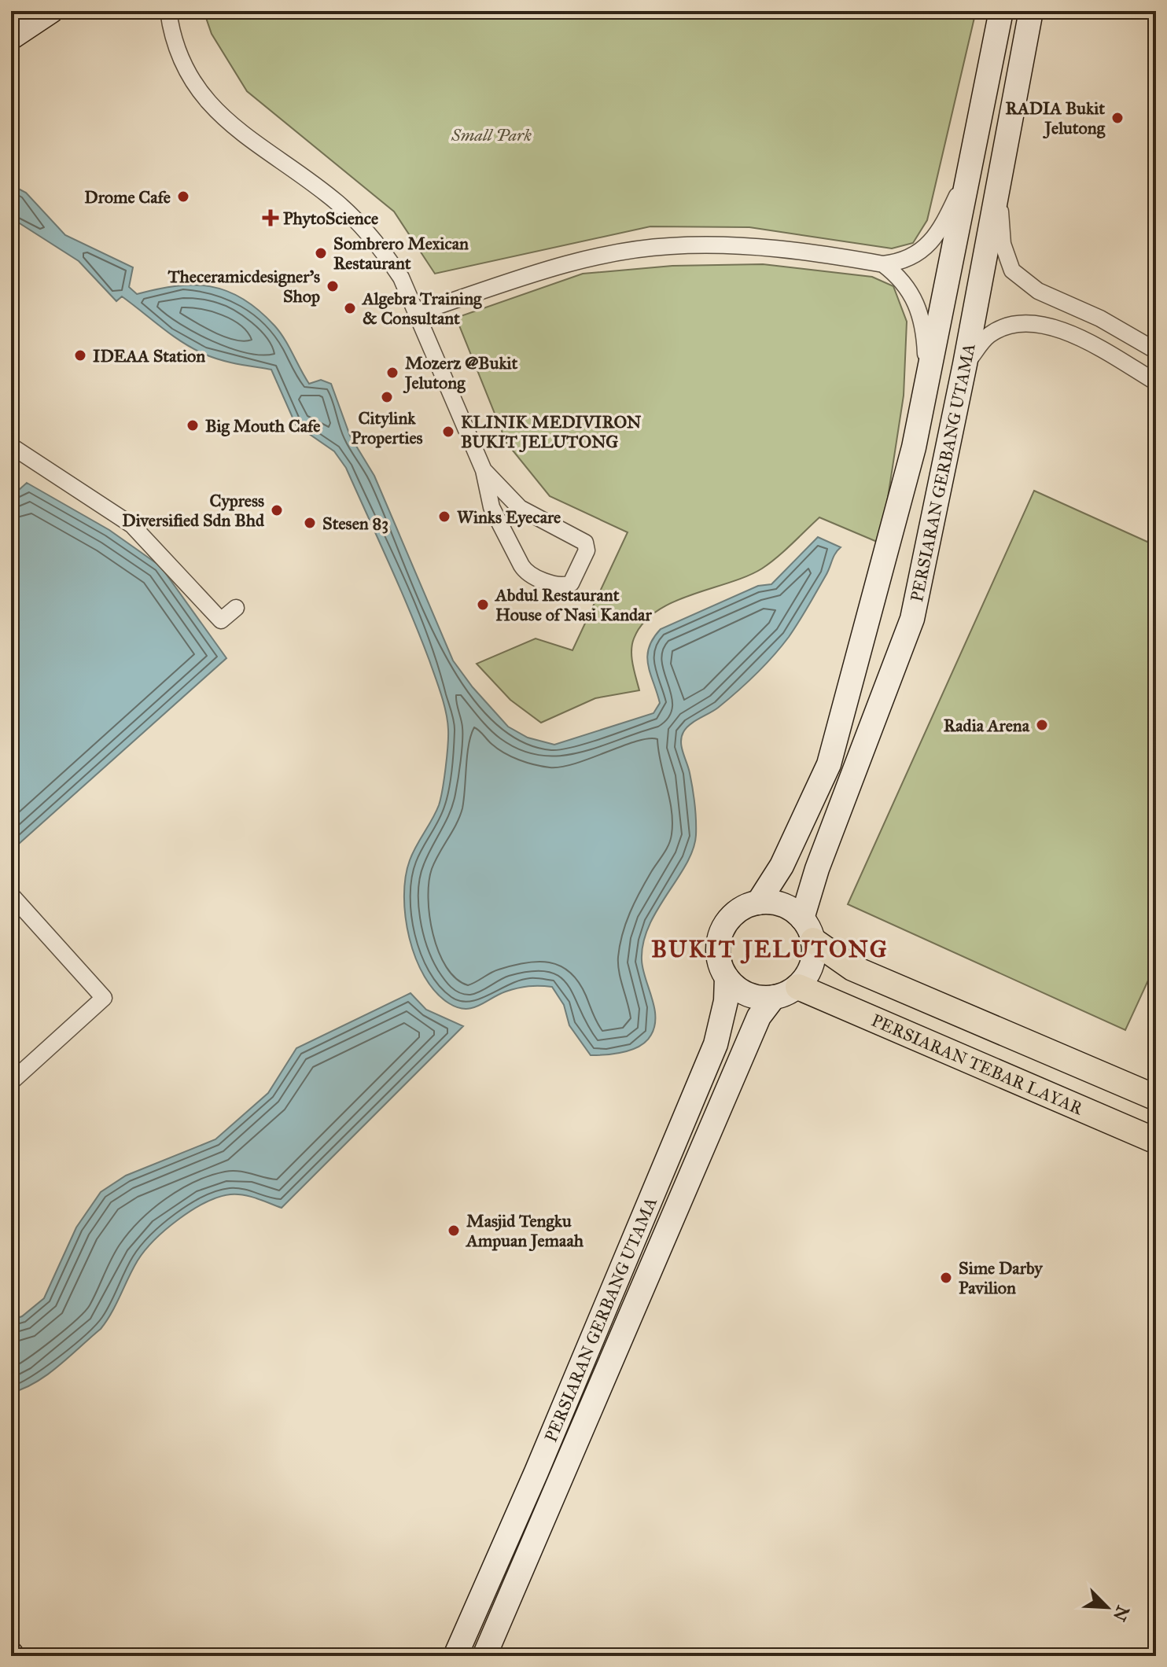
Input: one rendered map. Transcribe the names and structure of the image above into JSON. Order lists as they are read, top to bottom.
{
  "streets": {
    "main road": ["PERSIARAN GERBANG UTAMA", "PERSIARAN TEBAR LAYAR"]
  },
  "crossings": [
    ["PERSIARAN GERBANG UTAMA", "PERSIARAN TEBAR LAYAR"]
  ],
  "districts": ["BUKIT JELUTONG"],
  "parks": ["Small Park"],
  "places": {
    "other": [
      "RADIA Bukit Jelutong",
      "Drome Cafe",
      "Sombrero Mexican Restaurant",
      "Theceramicdesigner's Shop",
      "Algebra Training & Consultant",
      "IDEAA Station",
      "Mozerz @Bukit Jelutong",
      "Citylink Properties",
      "Big Mouth Cafe",
      "KLINIK MEDIVIRON BUKIT JELUTONG",
      "Cypress Diversified Sdn Bhd",
      "Winks Eyecare",
      "Stesen 83",
      "Abdul Restaurant House of Nasi Kandar",
      "Radia Arena",
      "Masjid Tengku Ampuan Jemaah",
      "Sime Darby Pavilion"
    ],
    "health": ["PhytoScience"]
  },
  "north": "bottom right"
}
